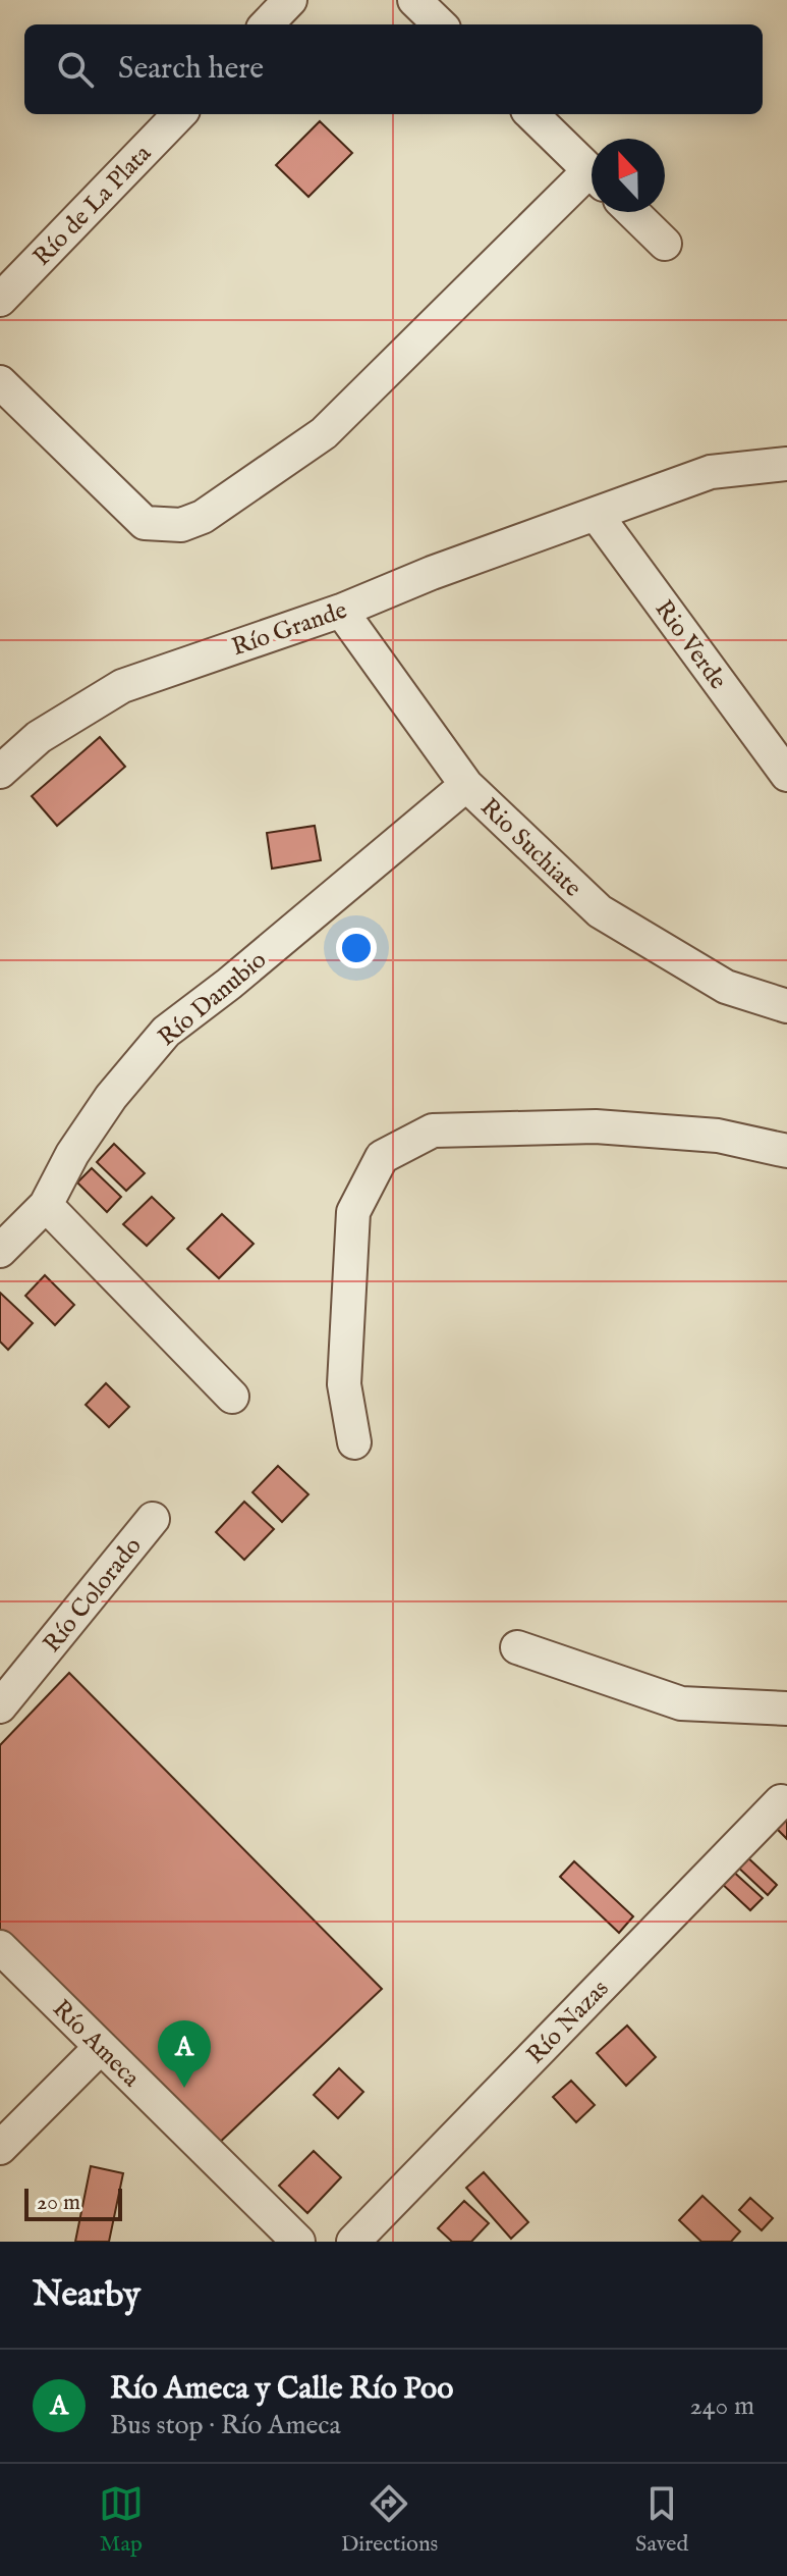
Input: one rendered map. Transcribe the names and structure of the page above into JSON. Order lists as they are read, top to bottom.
{
  "streets": {
    "street": [
      "Río de La Plata",
      "Río Grande",
      "Rio Verde",
      "Rio Suchiate",
      "Río Danubio",
      "Río Colorado",
      "Río Nazas",
      "Río Ameca"
    ]
  },
  "crossings": [
    ["Río Grande", "Rio Verde"],
    ["Río Grande", "Rio Suchiate"],
    ["Rio Suchiate", "Río Danubio"]
  ],
  "scale_bar": "20 m",
  "north": "top",
  "page": {
    "search": "Search here",
    "pins": "A",
    "scale": "20 m",
    "heading": "Nearby",
    "list": [
      {
        "mark": "A",
        "name": "Río Ameca y Calle Río Poo",
        "note": "Bus stop · Río Ameca",
        "value": "240 m"
      }
    ],
    "nav": ["Map", "Directions", "Saved"]
  }
}
